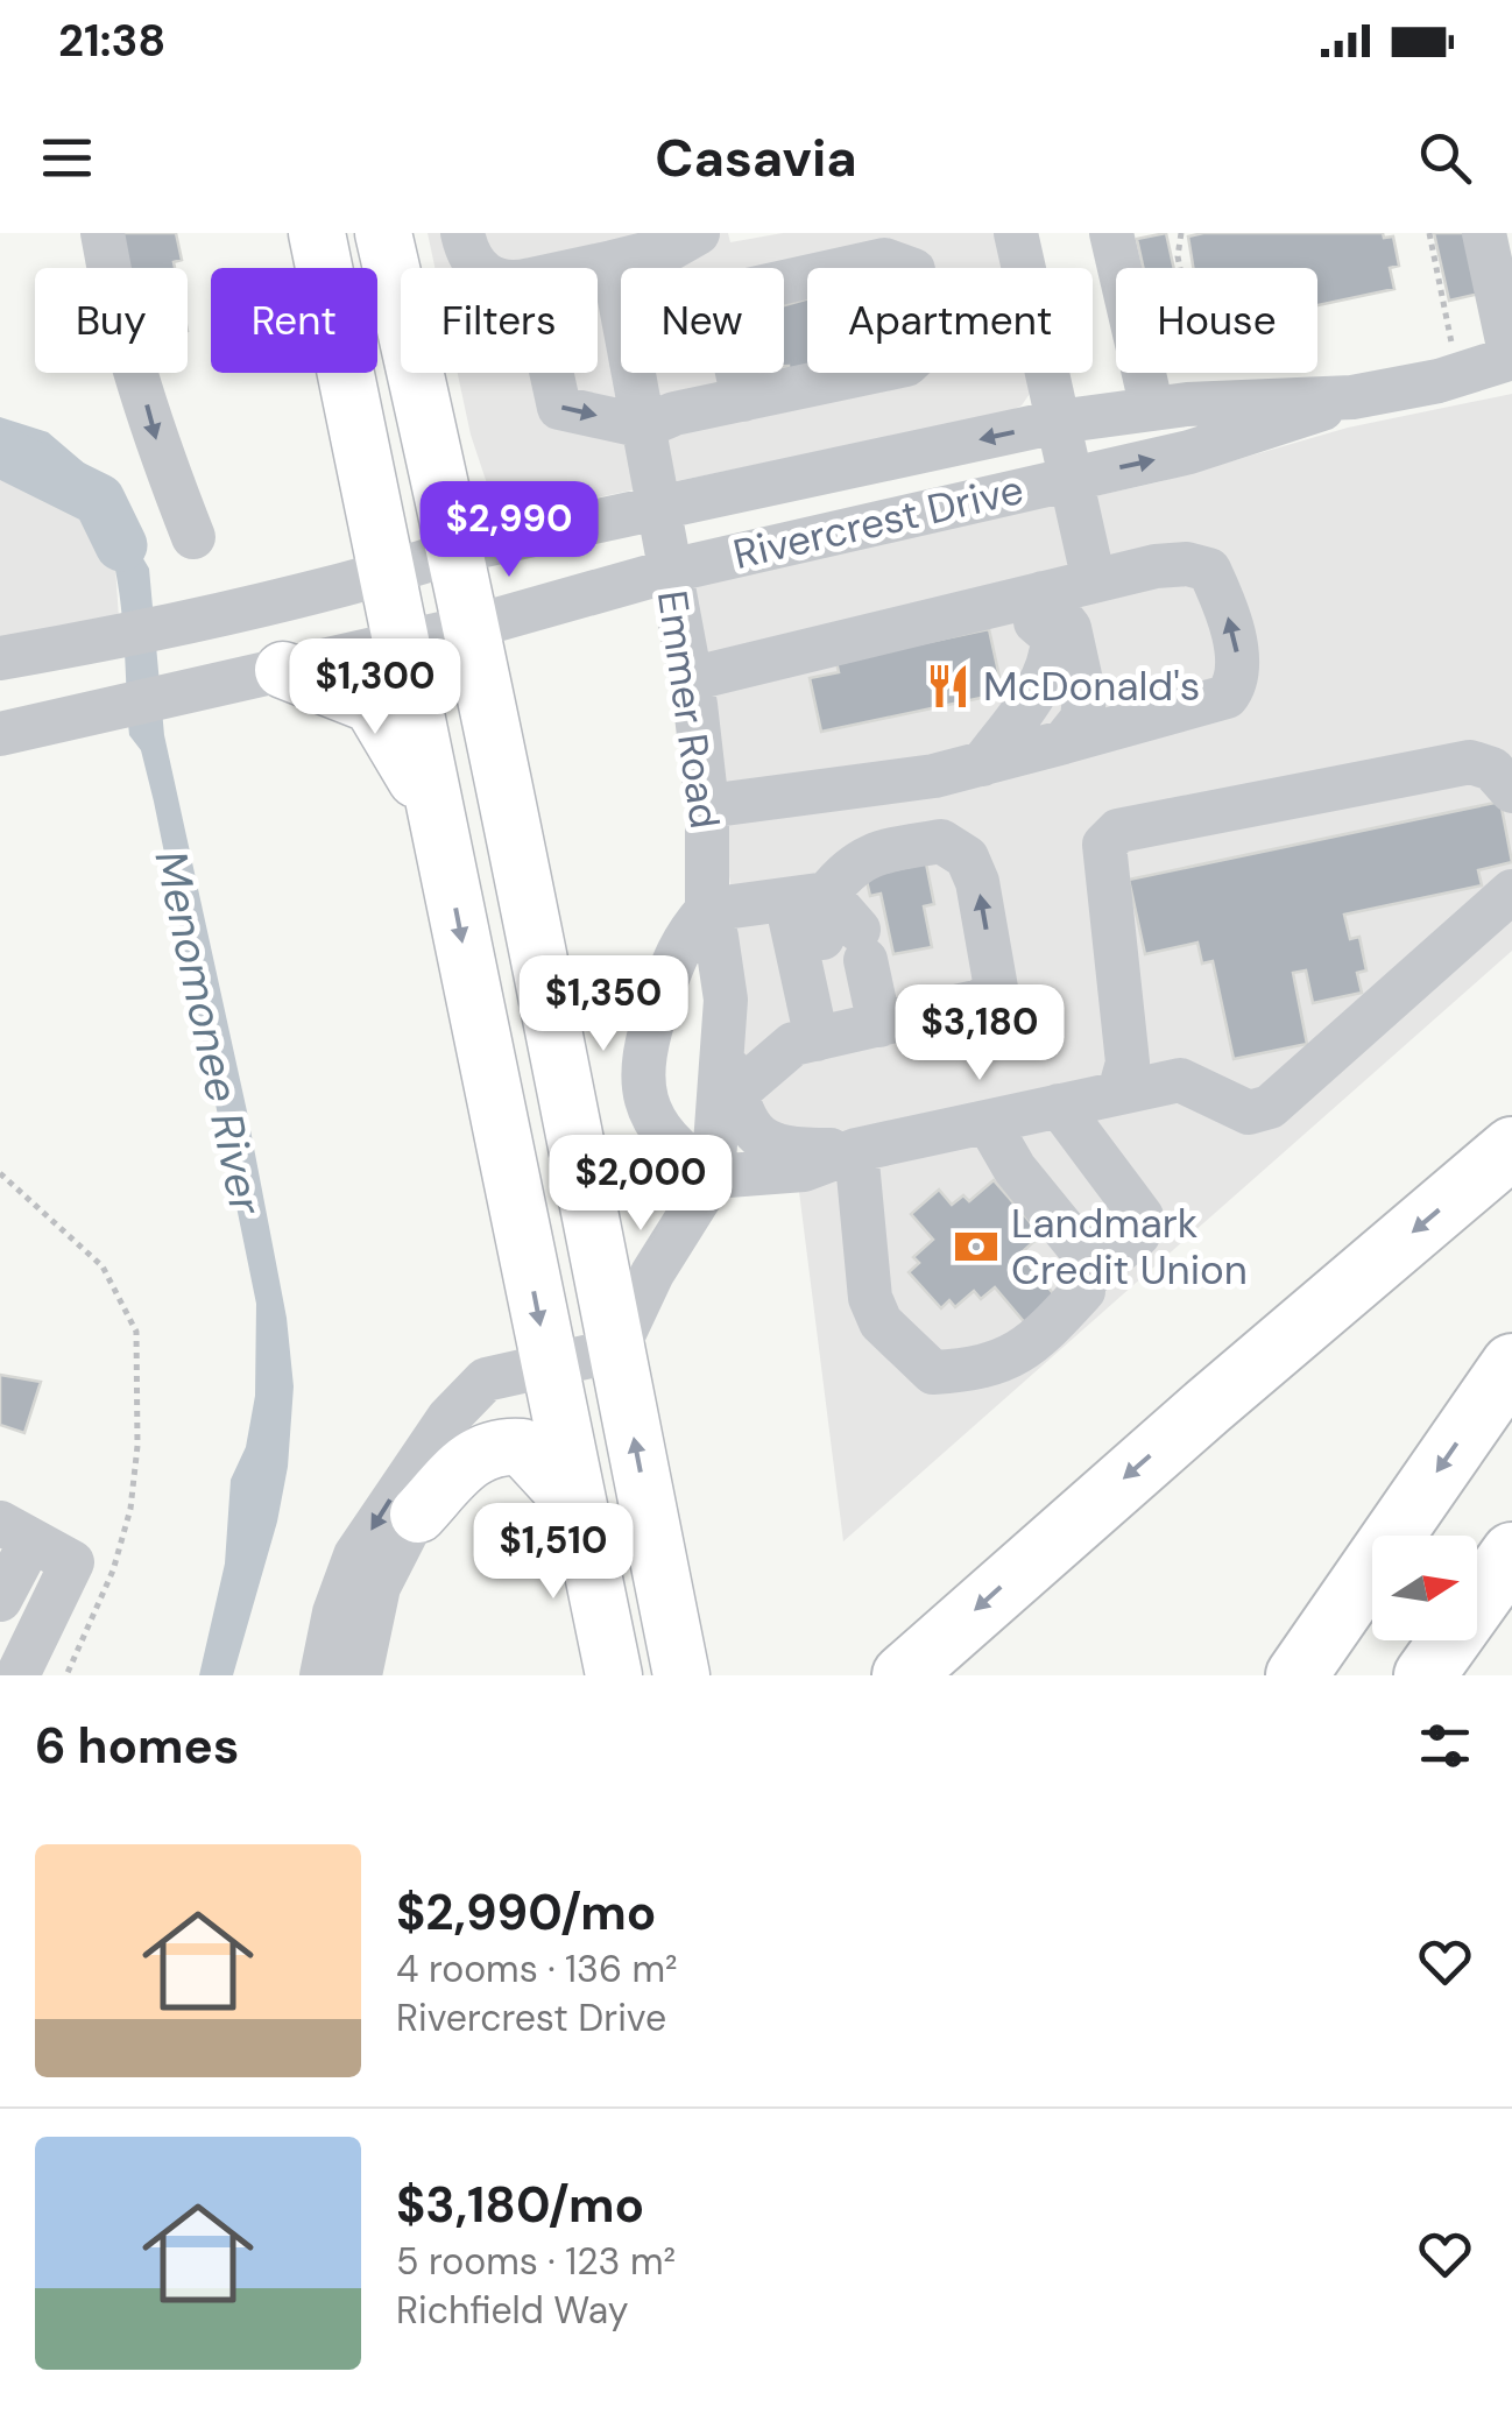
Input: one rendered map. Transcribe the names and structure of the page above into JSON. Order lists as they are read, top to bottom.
{
  "streets": {
    "street": ["Rivercrest Drive", "Emmer Road"]
  },
  "crossings": [
    ["Rivercrest Drive", "Emmer Road"]
  ],
  "water": ["Menomonee River"],
  "places": {
    "restaurant": ["McDonald's"],
    "bank": ["Landmark Credit Union"]
  },
  "north": "right",
  "page": {
    "status": "21:38",
    "header": "Casavia",
    "chip": [
      "Buy",
      "Rent",
      "Filters",
      "New",
      "Apartment",
      "House"
    ],
    "price": [
      "$2,990",
      "$1,300",
      "$1,350",
      "$3,180",
      "$2,000",
      "$1,510"
    ],
    "heading": "6 homes",
    "list": [
      {
        "name": "$2,990/mo",
        "note": "4 rooms · 136 m² · Rivercrest Drive"
      },
      {
        "name": "$3,180/mo",
        "note": "5 rooms · 123 m² · Richfield Way"
      }
    ]
  }
}
